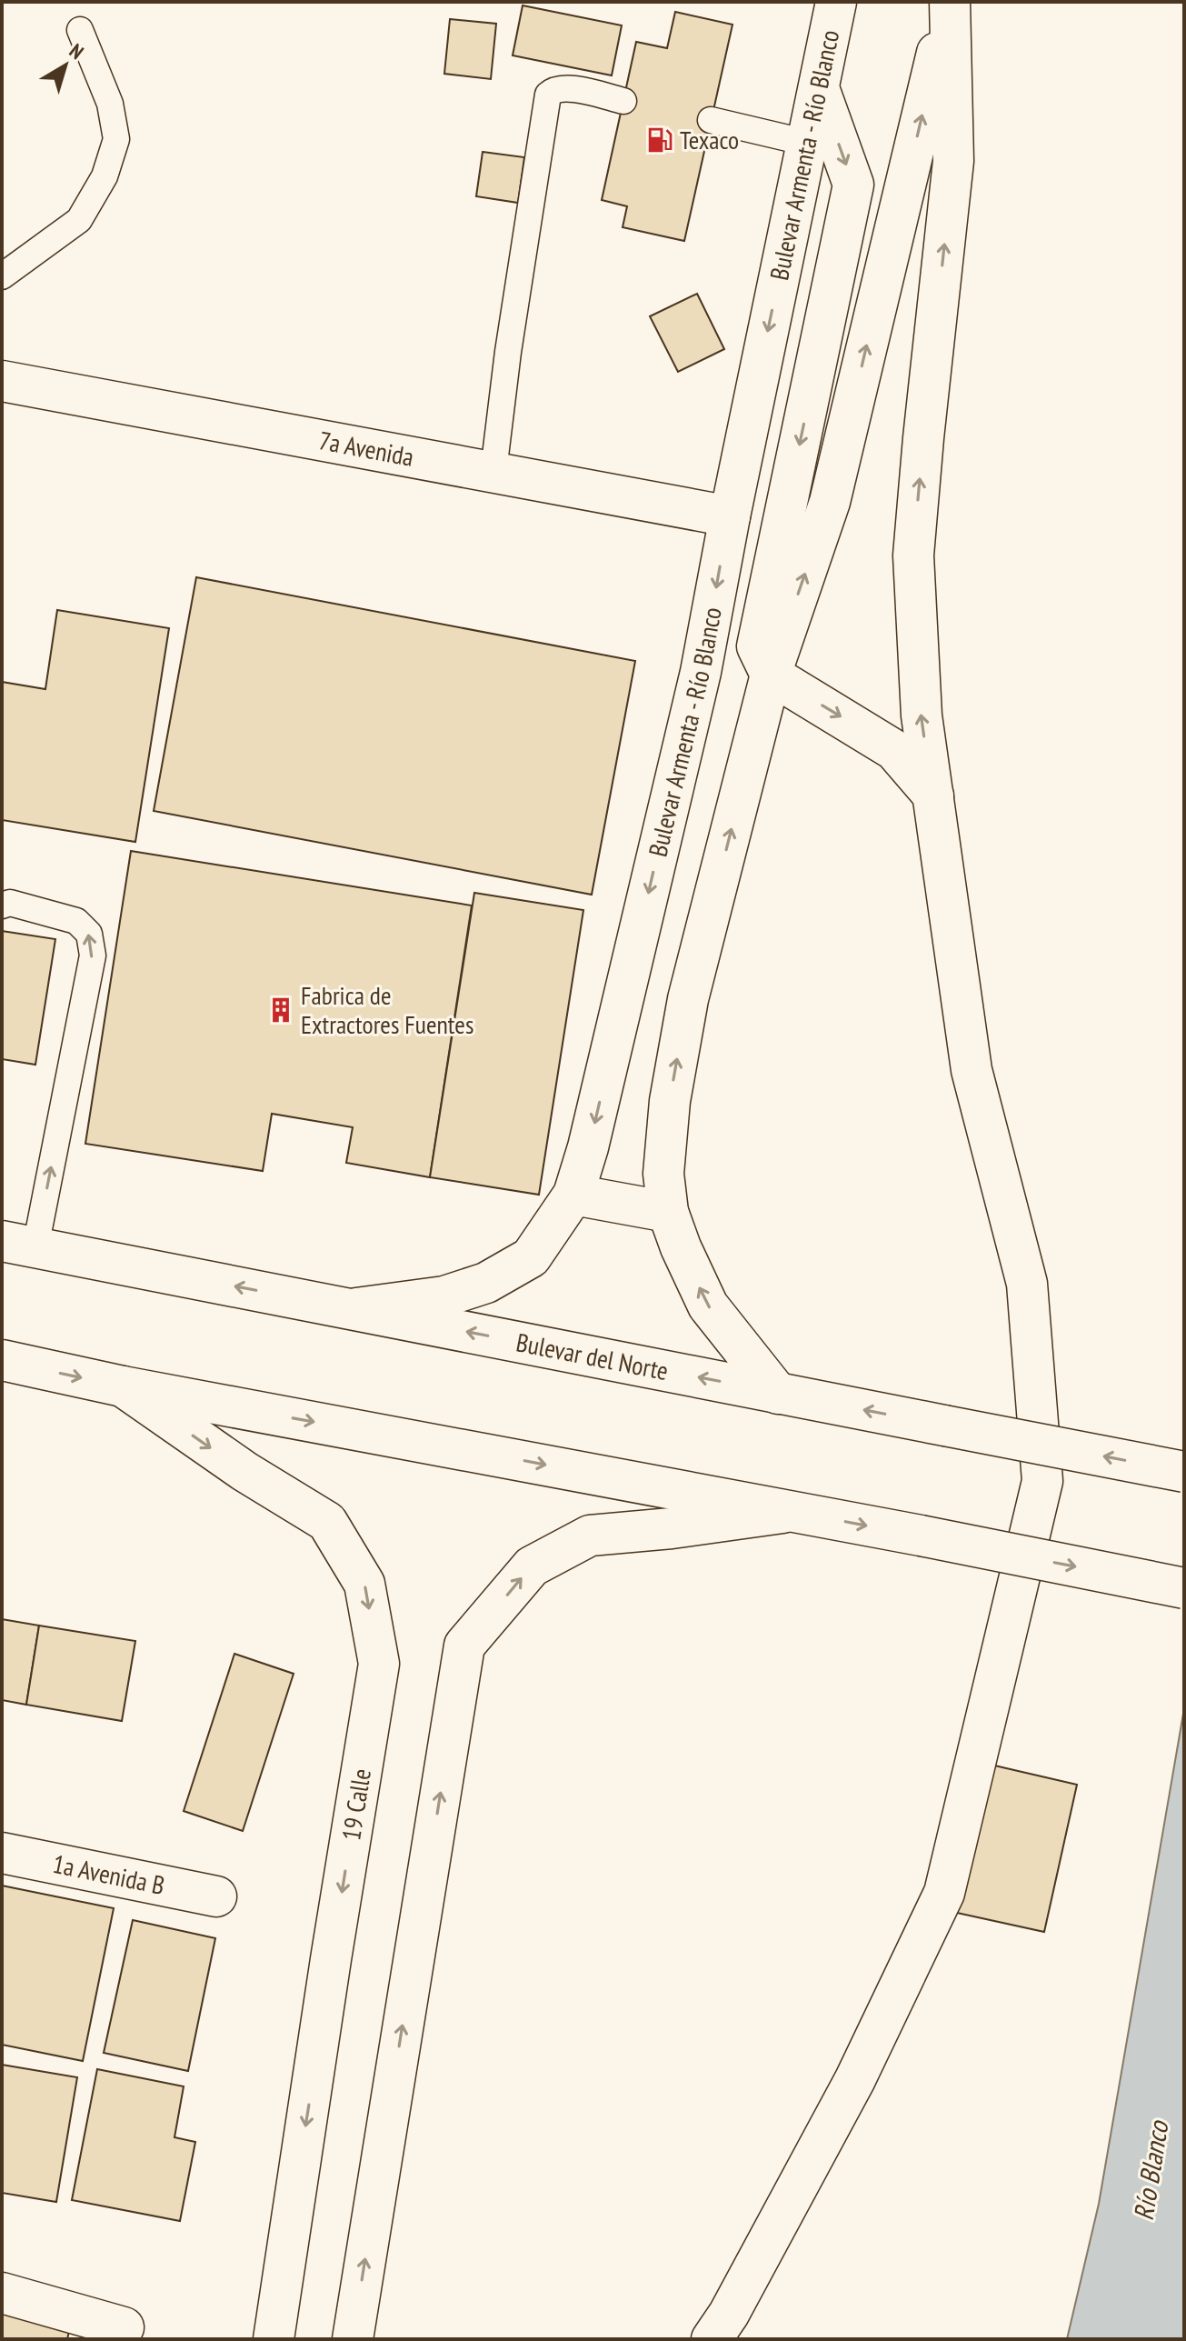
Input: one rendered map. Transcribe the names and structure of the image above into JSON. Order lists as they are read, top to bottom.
{
  "streets": {
    "main road": [
      "Bulevar Armenta - Río Blanco",
      "7a Avenida",
      "Bulevar del Norte",
      "19 Calle",
      "1a Avenida B"
    ]
  },
  "crossings": [
    ["Bulevar Armenta - Río Blanco", "7a Avenida"],
    ["Bulevar Armenta - Río Blanco", "Bulevar del Norte"]
  ],
  "one_way": ["19 Calle"],
  "water": ["Río Blanco"],
  "places": {
    "fuel station": ["Texaco"],
    "building": ["Fabrica de Extractores Fuentes"]
  },
  "north": "top right"
}
